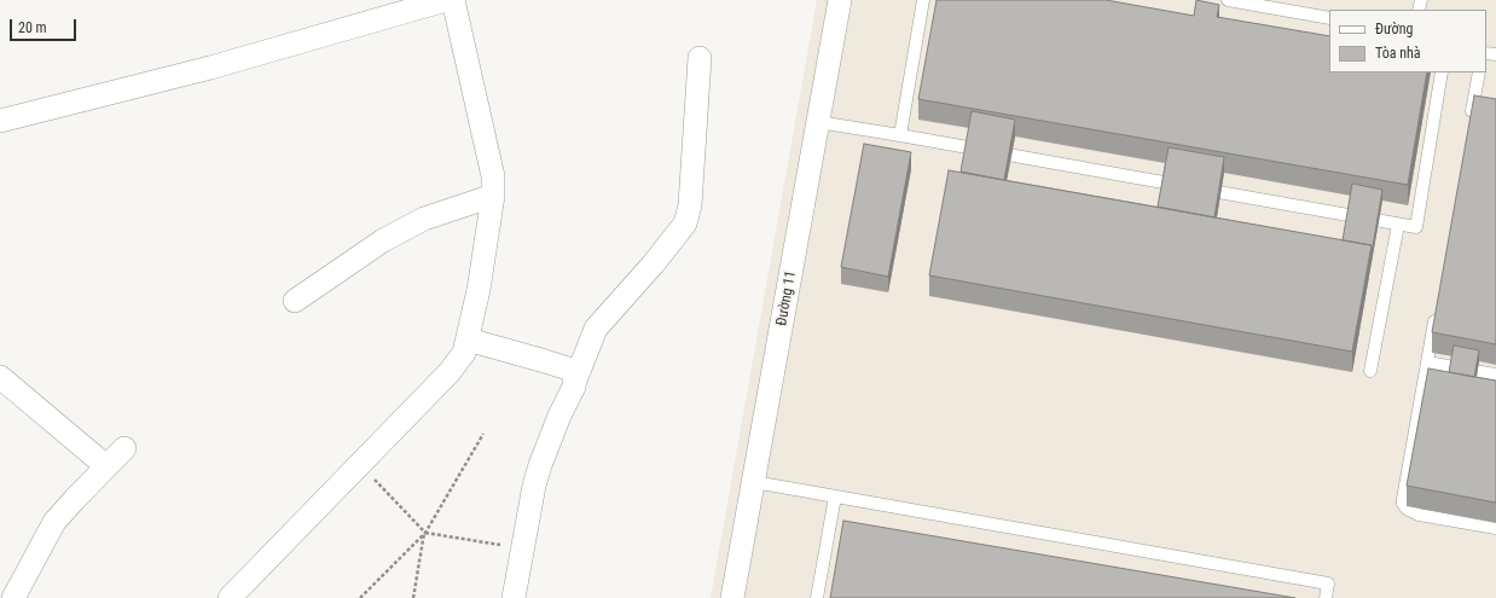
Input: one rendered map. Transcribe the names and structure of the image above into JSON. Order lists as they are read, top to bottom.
{
  "streets": {
    "street": ["Đường 11"]
  },
  "legend": ["Đường", "Tòa nhà"],
  "scale_bar": "20 m"
}
